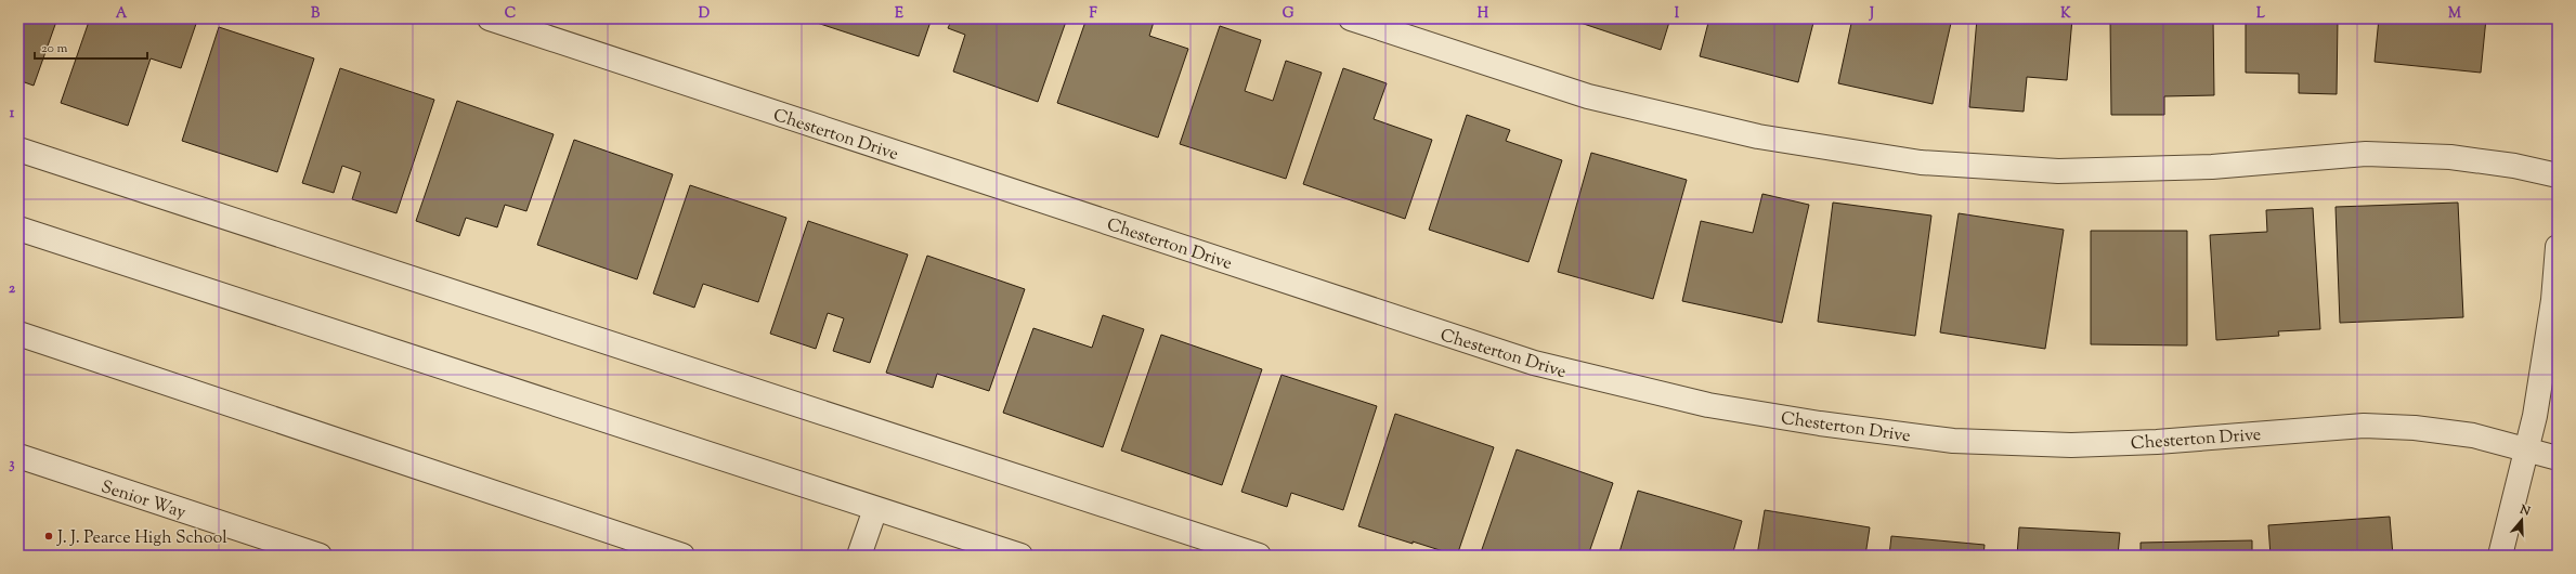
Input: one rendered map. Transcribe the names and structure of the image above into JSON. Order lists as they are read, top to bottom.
{
  "streets": {
    "street": ["Chesterton Drive", "Senior Way"]
  },
  "places": ["J. J. Pearce High School"],
  "scale_bar": "20 m",
  "north": "top",
  "grid": {
    "columns": [
      "A",
      "B",
      "C",
      "D",
      "E",
      "F",
      "G",
      "H",
      "I",
      "J",
      "K",
      "L",
      "M"
    ],
    "rows": ["1", "2", "3"]
  }
}
